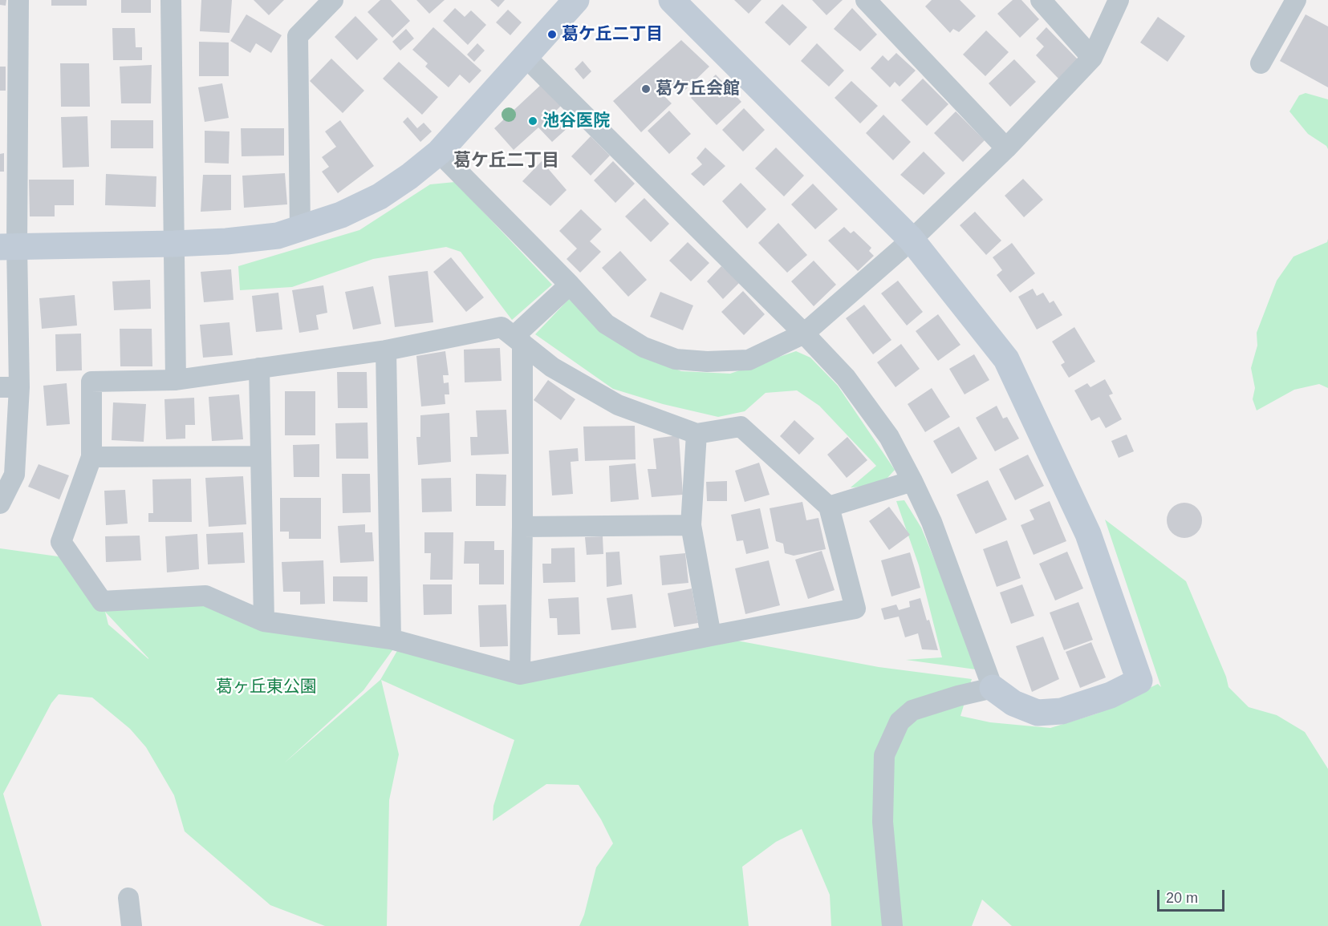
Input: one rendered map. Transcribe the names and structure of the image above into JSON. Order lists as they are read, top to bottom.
{
  "districts": ["葛ケ丘二丁目"],
  "parks": ["葛ヶ丘東公園"],
  "places": ["葛ケ丘二丁目", "葛ケ丘会館", "池谷医院"],
  "scale_bar": "20 m"
}
